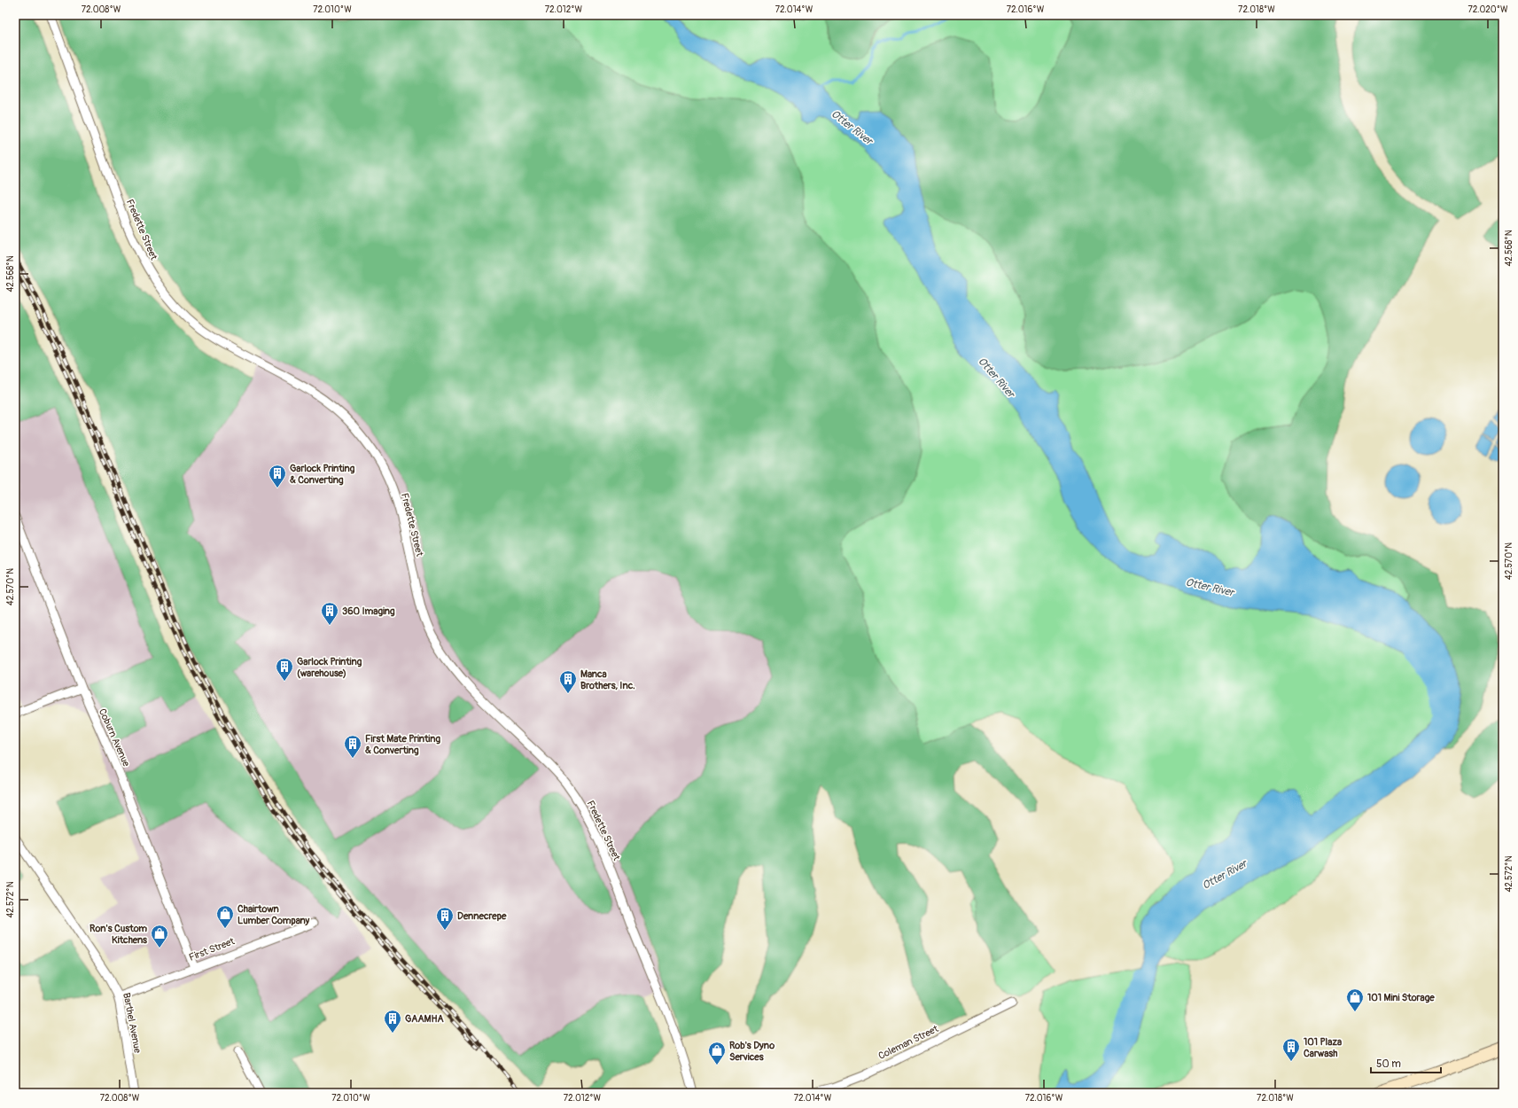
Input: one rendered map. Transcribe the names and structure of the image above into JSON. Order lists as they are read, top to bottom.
{
  "streets": {
    "street": [
      "Fredette Street",
      "Coburn Avenue",
      "First Street",
      "Barthel Avenue",
      "Coleman Street"
    ]
  },
  "crossings": [
    ["Coburn Avenue", "First Street"],
    ["First Street", "Barthel Avenue"]
  ],
  "water": ["Otter River"],
  "places": {
    "building": [
      "Garlock Printing & Converting",
      "360 Imaging",
      "Garlock Printing (warehouse)",
      "Manca Brothers, Inc.",
      "First Mate Printing & Converting",
      "Dennecrepe",
      "GAAMHA",
      "101 Plaza Carwash"
    ],
    "shop": [
      "Chairtown Lumber Company",
      "Ron's Custom Kitchens",
      "101 Mini Storage",
      "Rob's Dyno Services"
    ]
  },
  "scale_bar": "50 m",
  "coordinates": [
    "72.008°W",
    "72.010°W",
    "72.012°W",
    "72.014°W",
    "72.016°W",
    "72.018°W",
    "72.020°W",
    "42.568°N",
    "42.570°N",
    "42.572°N"
  ]
}
